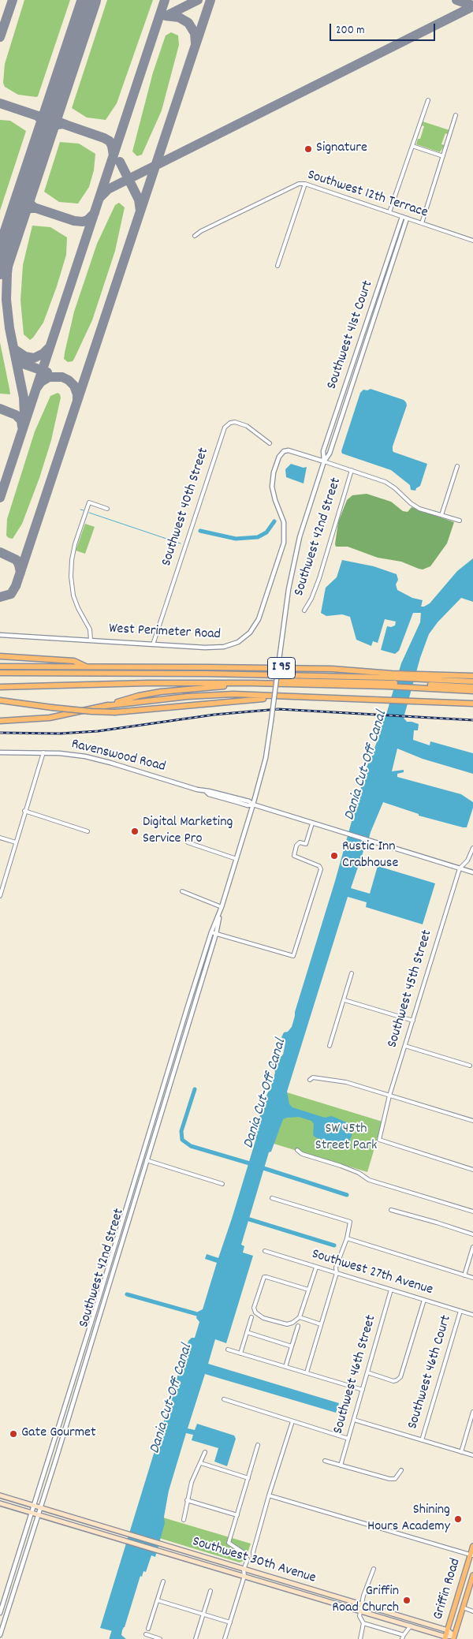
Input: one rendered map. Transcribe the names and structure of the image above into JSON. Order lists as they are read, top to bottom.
{
  "streets": {
    "highway": ["I 95"],
    "main road": ["Southwest 30th Avenue", "Griffin Road"],
    "street": [
      "Southwest 12th Terrace",
      "Southwest 41st Court",
      "Southwest 40th Street",
      "Southwest 42nd Street",
      "West Perimeter Road",
      "Ravenswood Road",
      "Southwest 45th Street",
      "Southwest 27th Avenue",
      "Southwest 46th Court",
      "Southwest 46th Street"
    ]
  },
  "crossings": [
    ["Southwest 12th Terrace", "Southwest 41st Court"],
    ["Southwest 41st Court", "Southwest 42nd Street"],
    ["Southwest 41st Court", "West Perimeter Road"],
    ["Southwest 40th Street", "West Perimeter Road"],
    ["Southwest 42nd Street", "Ravenswood Road"],
    ["Southwest 42nd Street", "Southwest 30th Avenue"],
    ["Ravenswood Road", "Southwest 45th Street"],
    ["Southwest 27th Avenue", "Southwest 46th Court"],
    ["Southwest 27th Avenue", "Southwest 46th Street"],
    ["Southwest 30th Avenue", "Griffin Road"]
  ],
  "water": ["Dania Cut-Off Canal"],
  "parks": ["SW 45th Street Park"],
  "places": [
    "Signature",
    "Digital Marketing Service Pro",
    "Rustic Inn Crabhouse",
    "Gate Gourmet",
    "Shining Hours Academy",
    "Griffin Road Church"
  ],
  "scale_bar": "200 m"
}
